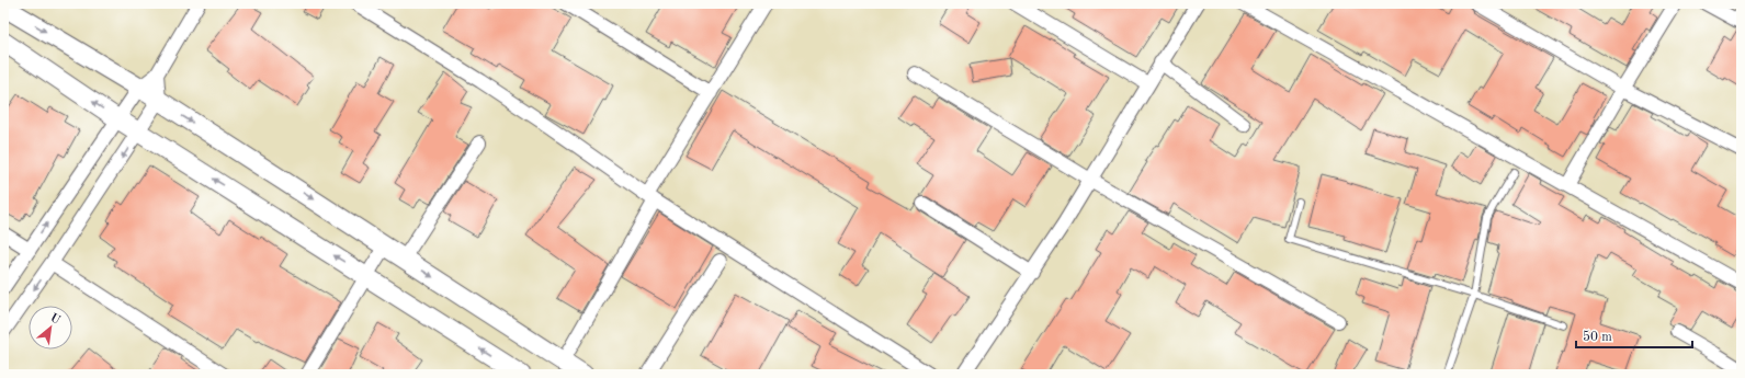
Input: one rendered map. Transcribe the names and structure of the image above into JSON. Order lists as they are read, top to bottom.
{
  "scale_bar": "50 m",
  "north": "top right"
}
